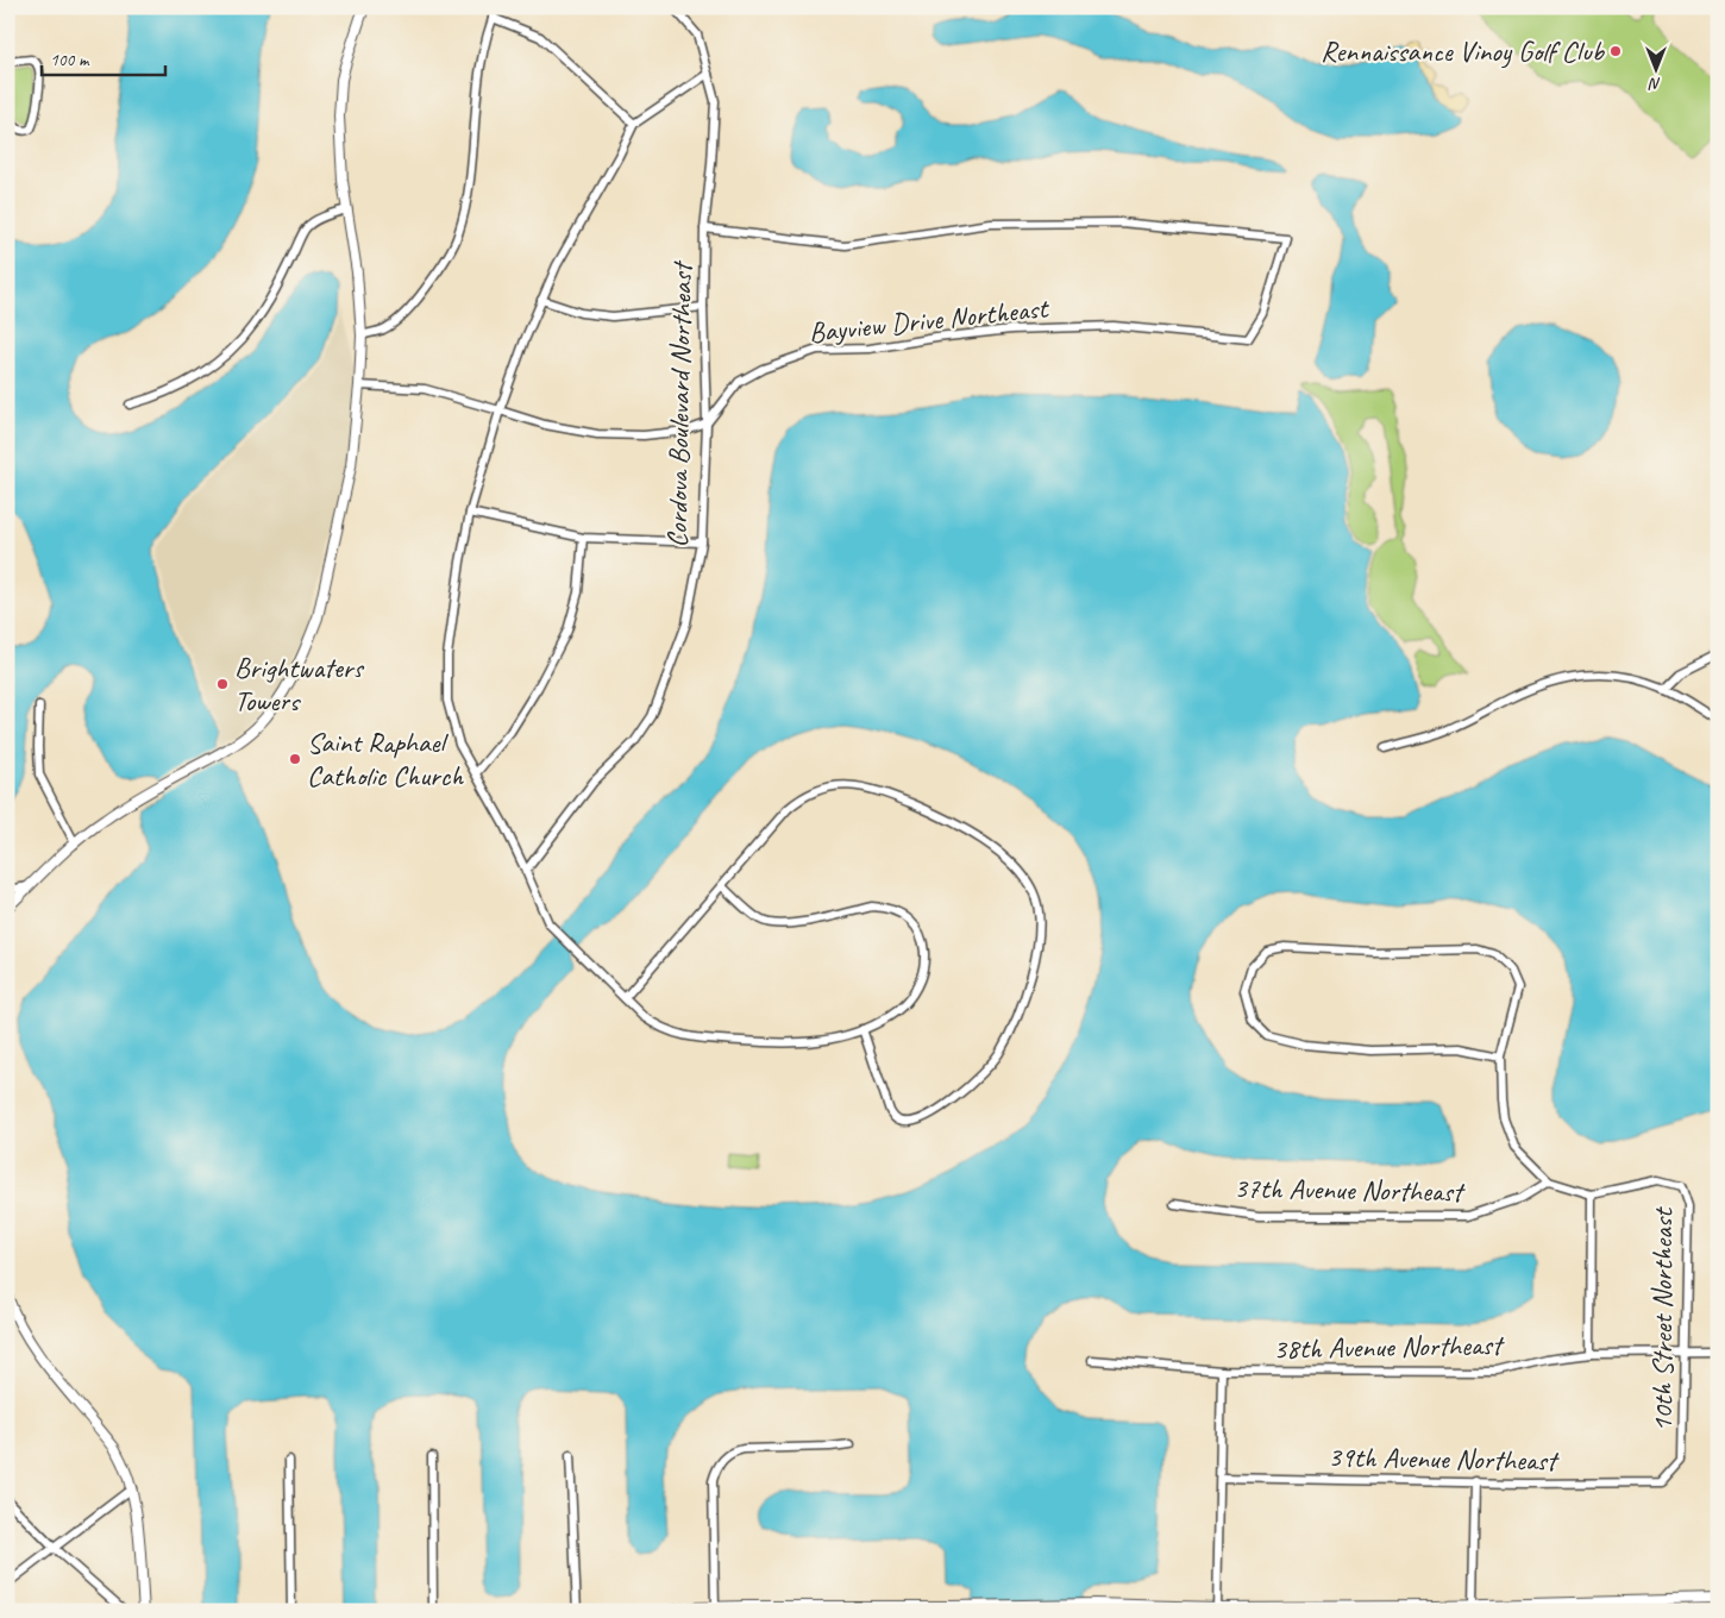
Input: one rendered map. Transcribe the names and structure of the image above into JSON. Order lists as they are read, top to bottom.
{
  "streets": {
    "street": [
      "Bayview Drive Northeast",
      "Cordova Boulevard Northeast",
      "37th Avenue Northeast",
      "10th Street Northeast",
      "38th Avenue Northeast",
      "39th Avenue Northeast"
    ]
  },
  "crossings": [
    ["Bayview Drive Northeast", "Cordova Boulevard Northeast"],
    ["37th Avenue Northeast", "10th Street Northeast"],
    ["10th Street Northeast", "38th Avenue Northeast"],
    ["10th Street Northeast", "39th Avenue Northeast"]
  ],
  "places": ["Rennaissance Vinoy Golf Club", "Brightwaters Towers", "Saint Raphael Catholic Church"],
  "scale_bar": "100 m",
  "north": "bottom"
}
